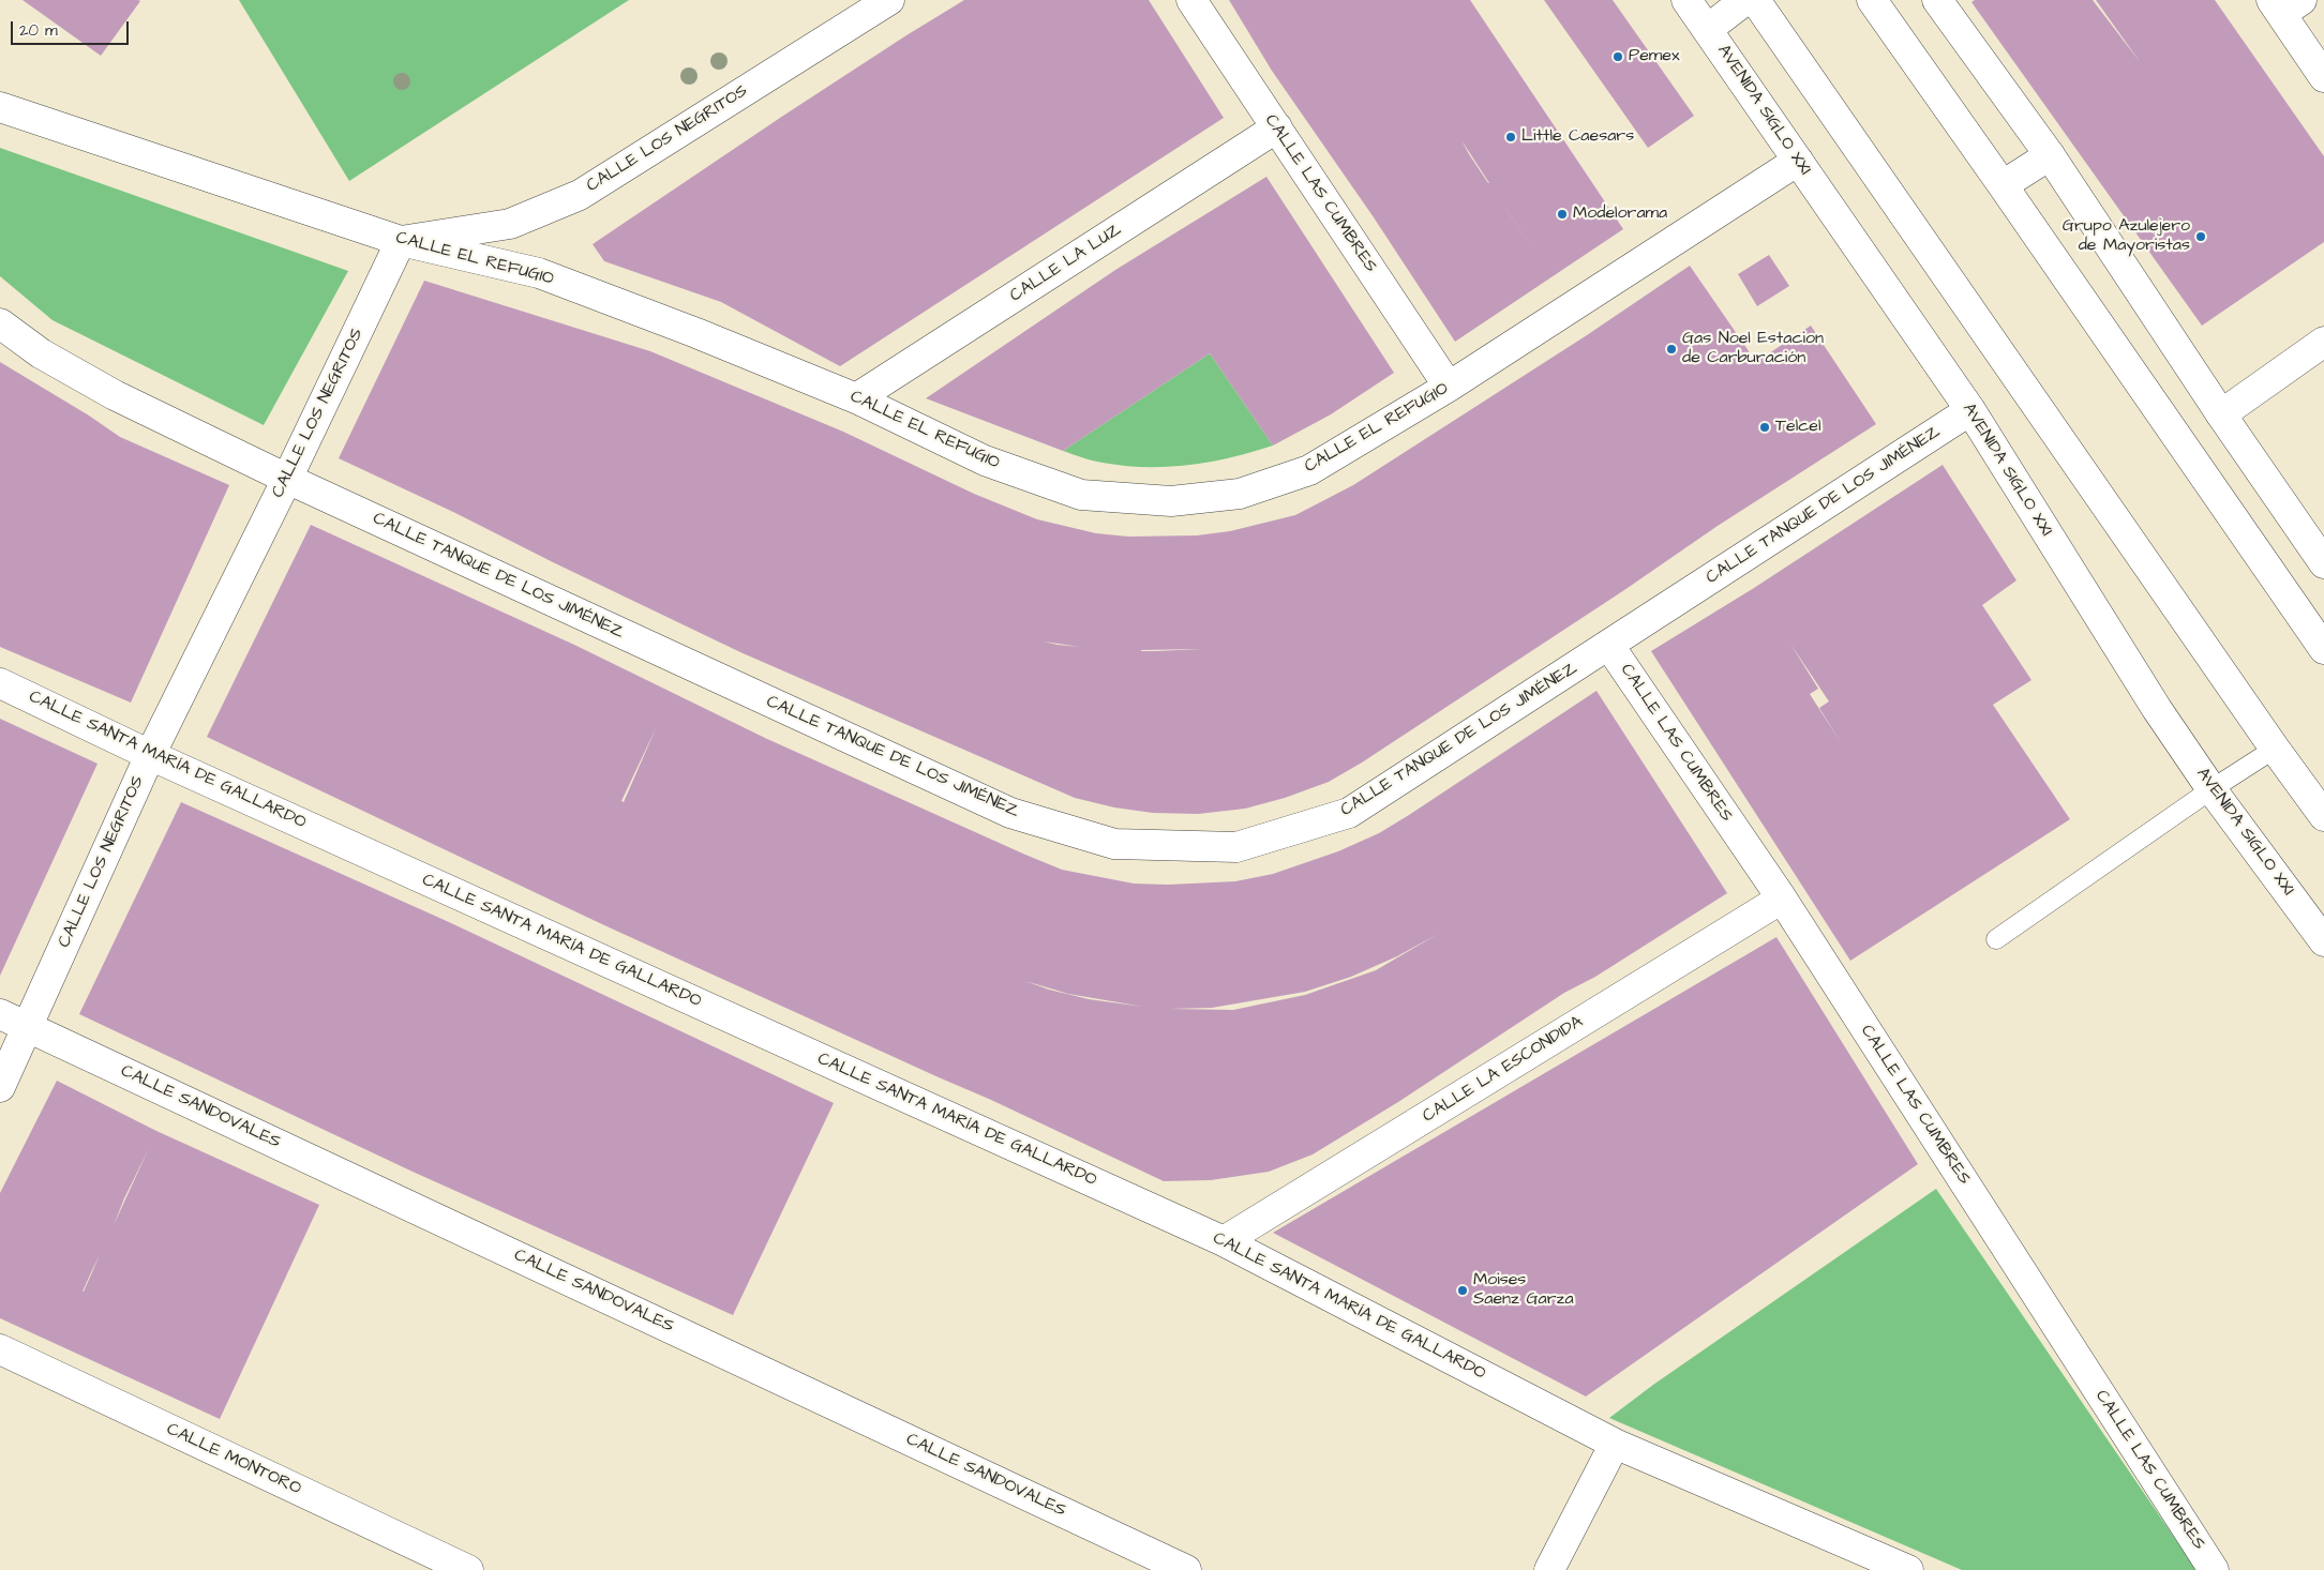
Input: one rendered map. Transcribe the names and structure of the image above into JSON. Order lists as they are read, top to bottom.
{
  "streets": {
    "main road": [
      "AVENIDA SIGLO XXI",
      "CALLE LOS NEGRITOS",
      "CALLE LAS CUMBRES",
      "CALLE EL REFUGIO",
      "CALLE LA LUZ",
      "CALLE TANQUE DE LOS JIMÉNEZ",
      "CALLE SANTA MARÍA DE GALLARDO",
      "CALLE LA ESCONDIDA",
      "CALLE SANDOVALES",
      "CALLE MONTORO"
    ]
  },
  "crossings": [
    ["AVENIDA SIGLO XXI", "CALLE EL REFUGIO"],
    ["AVENIDA SIGLO XXI", "CALLE TANQUE DE LOS JIMÉNEZ"],
    ["CALLE LOS NEGRITOS", "CALLE EL REFUGIO"],
    ["CALLE LOS NEGRITOS", "CALLE TANQUE DE LOS JIMÉNEZ"],
    ["CALLE LOS NEGRITOS", "CALLE SANTA MARÍA DE GALLARDO"],
    ["CALLE LOS NEGRITOS", "CALLE SANDOVALES"],
    ["CALLE LAS CUMBRES", "CALLE EL REFUGIO"],
    ["CALLE LAS CUMBRES", "CALLE LA LUZ"],
    ["CALLE LAS CUMBRES", "CALLE TANQUE DE LOS JIMÉNEZ"],
    ["CALLE LAS CUMBRES", "CALLE LA ESCONDIDA"],
    ["CALLE EL REFUGIO", "CALLE LA LUZ"],
    ["CALLE SANTA MARÍA DE GALLARDO", "CALLE LA ESCONDIDA"]
  ],
  "places": [
    "Pemex",
    "Little Caesars",
    "Modelorama",
    "Grupo Azulejero de Mayoristas",
    "Gas Noel Estacion de Carburación",
    "Telcel",
    "Moises Saenz Garza"
  ],
  "scale_bar": "20 m"
}
